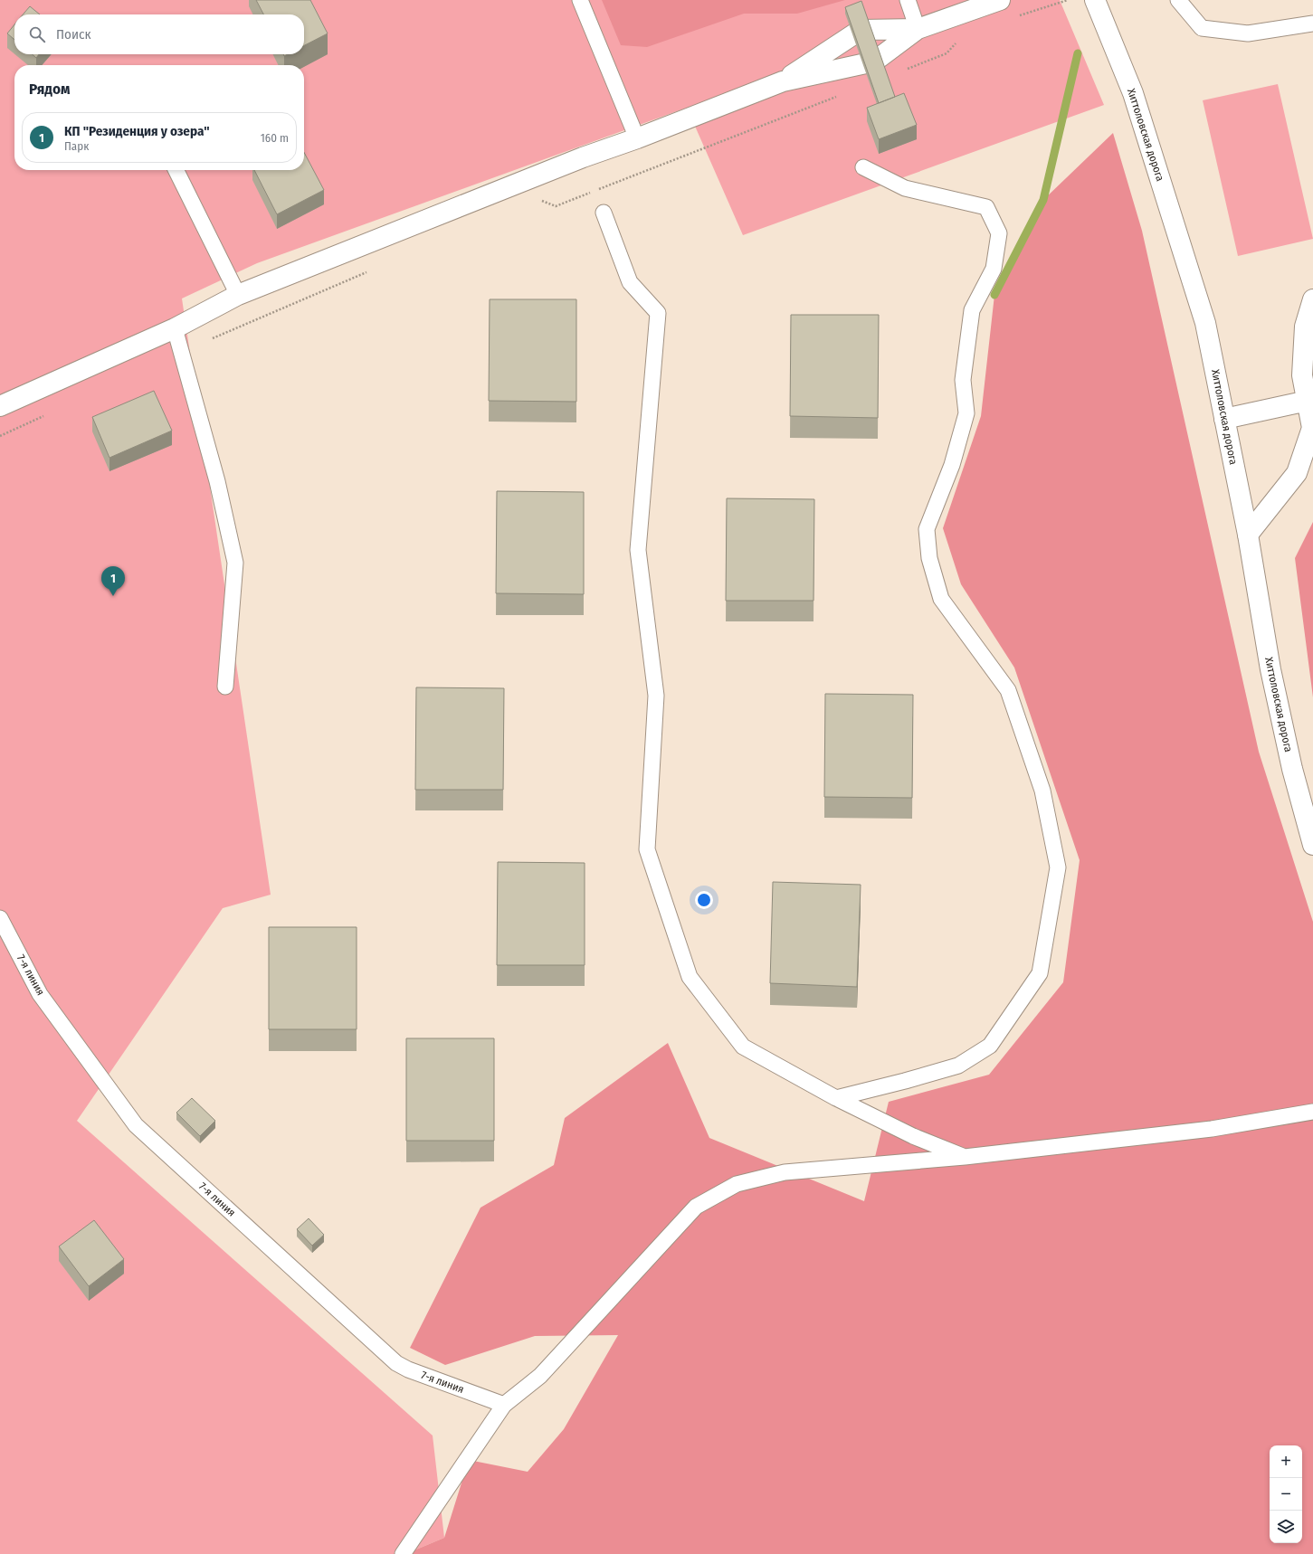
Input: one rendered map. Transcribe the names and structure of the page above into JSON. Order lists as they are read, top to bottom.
{
  "streets": {
    "street": ["Хиттоловская дорога"],
    "lane": ["7-я линия"]
  },
  "page": {
    "search": "Поиск",
    "heading": "Рядом",
    "list": [
      {
        "mark": "1",
        "name": "КП \"Резиденция у озера\"",
        "note": "Парк",
        "value": "160 m"
      }
    ],
    "pins": "1",
    "map_buttons": ["+", "−"]
  }
}
